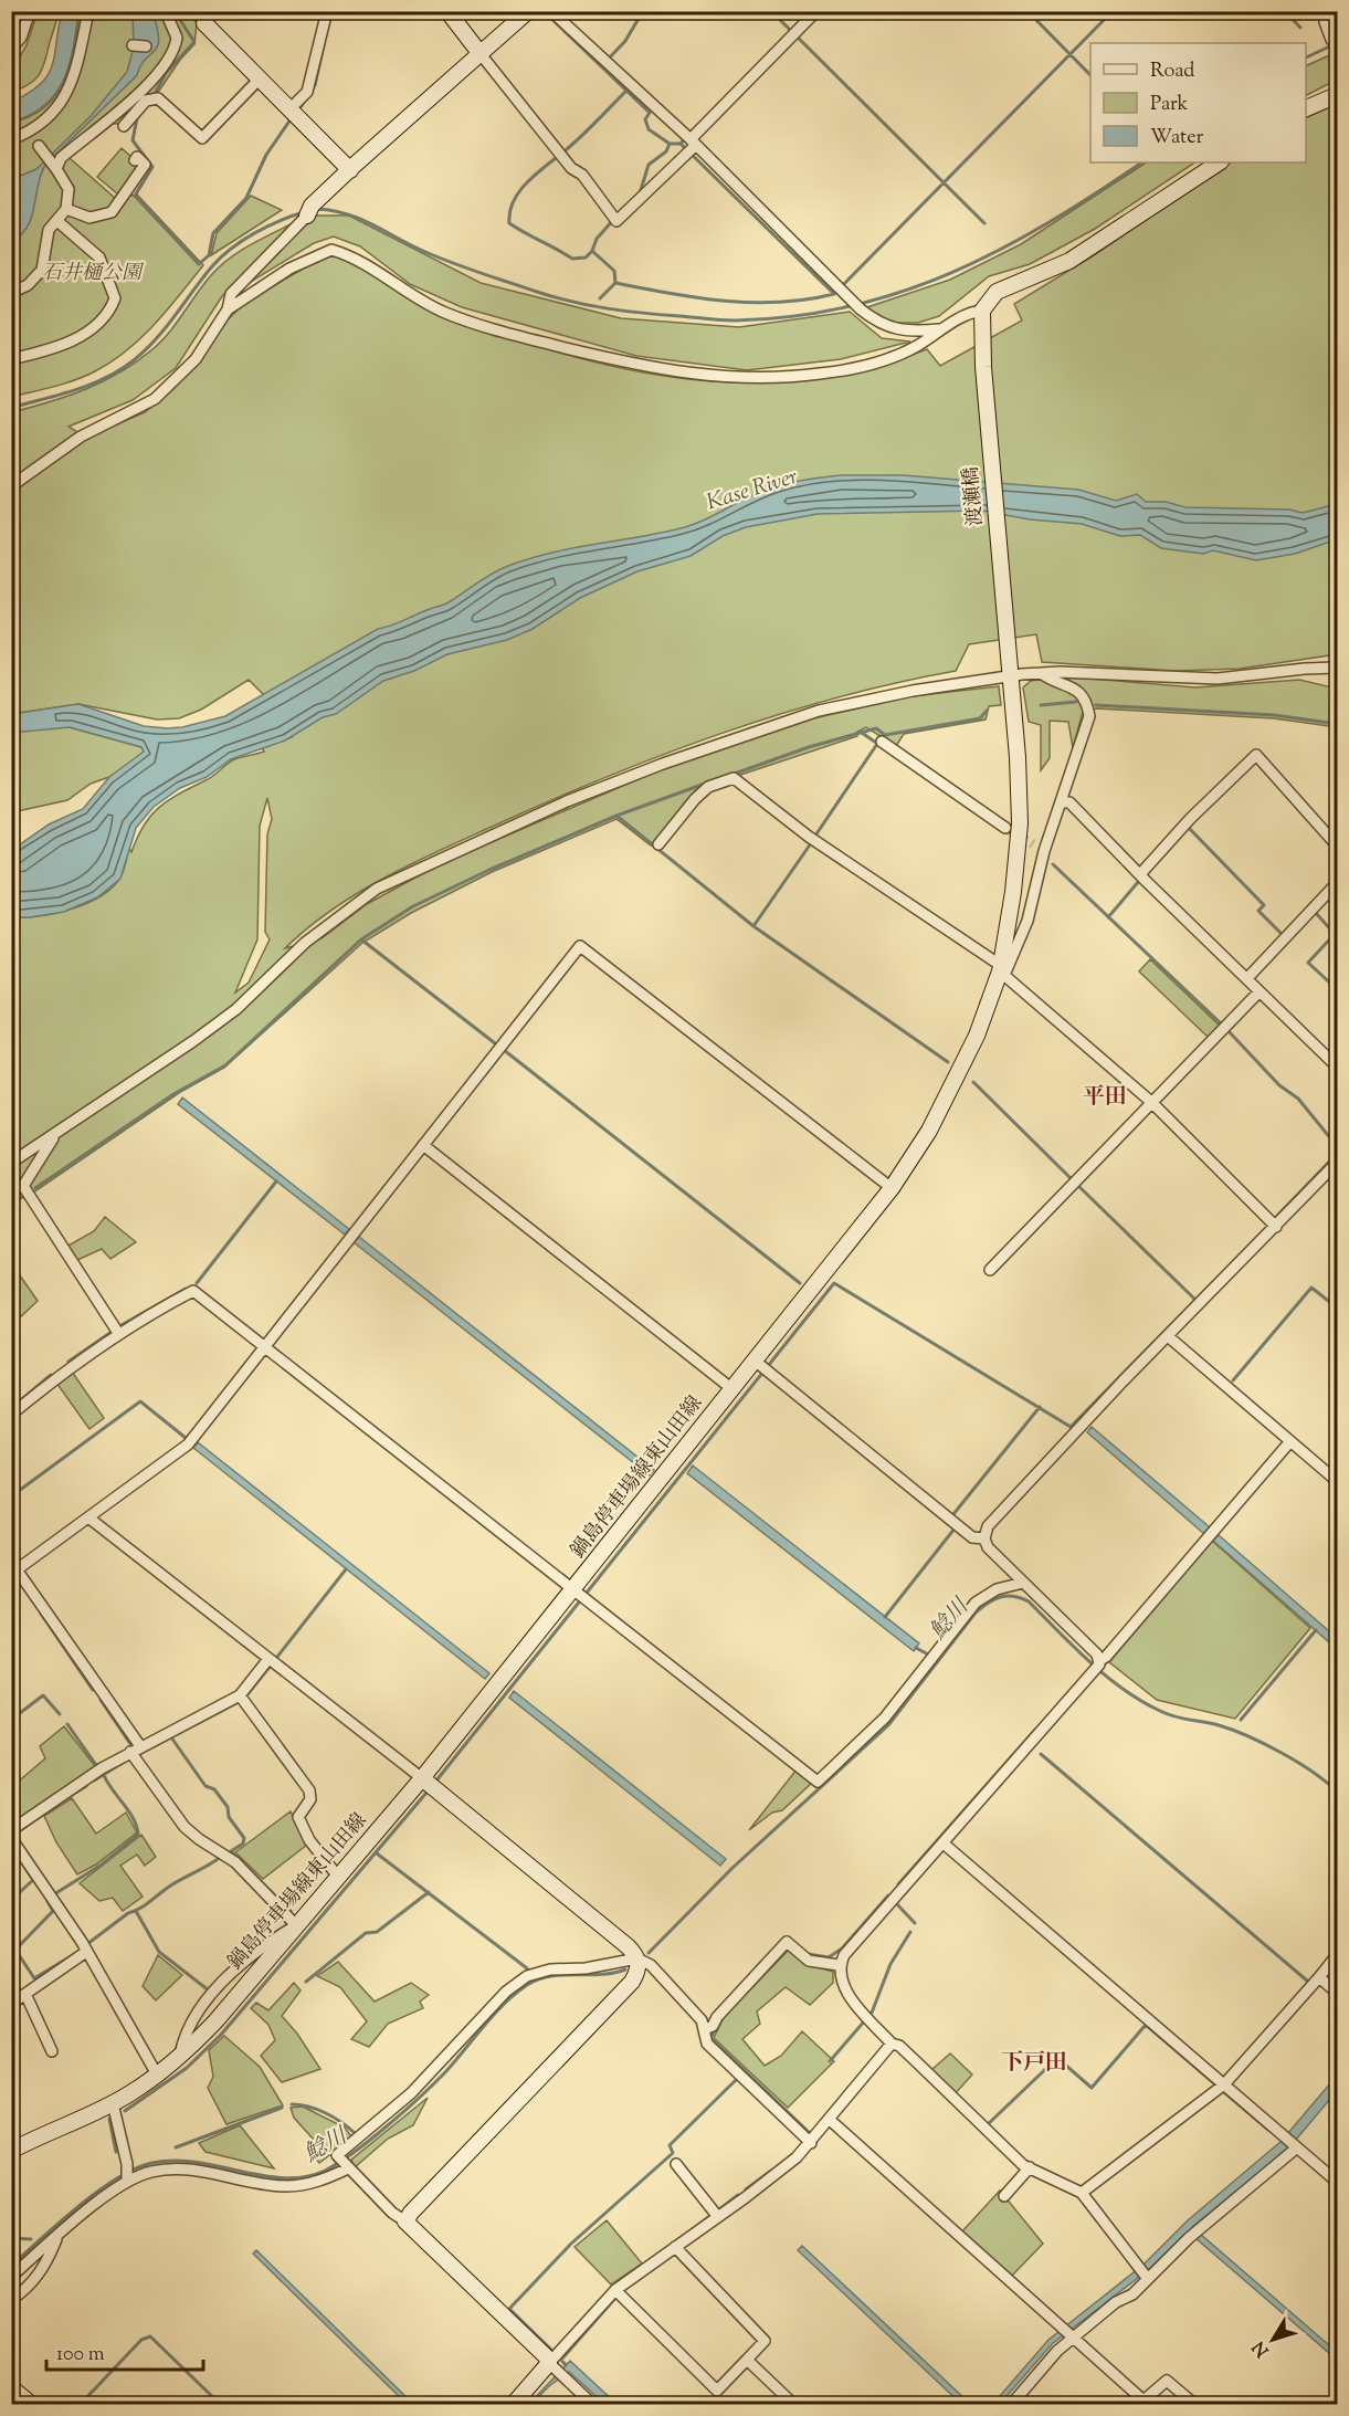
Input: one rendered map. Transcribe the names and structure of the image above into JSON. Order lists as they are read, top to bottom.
{
  "streets": {
    "main road": ["渡瀬橋", "鍋島停車場線東山田線"]
  },
  "crossings": [
    ["渡瀬橋", "鍋島停車場線東山田線"]
  ],
  "districts": ["平田", "下戸田"],
  "water": ["Kase River", "鯰川"],
  "parks": ["石井樋公園"],
  "legend": ["Road", "Park", "Water"],
  "scale_bar": "100 m",
  "north": "bottom left"
}
